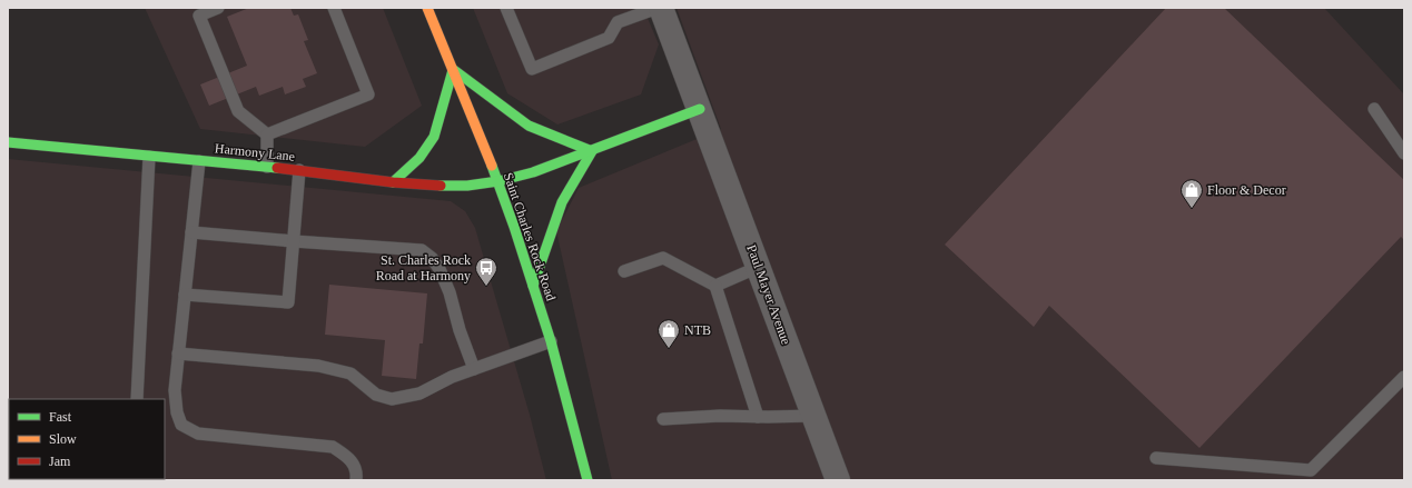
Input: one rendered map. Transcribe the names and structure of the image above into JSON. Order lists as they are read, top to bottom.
{
  "streets": {
    "main road": ["Harmony Lane", "Saint Charles Rock Road"],
    "street": ["Paul Mayer Avenue"]
  },
  "crossings": [
    ["Harmony Lane", "Saint Charles Rock Road"]
  ],
  "places": {
    "shop": ["Floor & Decor", "NTB"],
    "bus stop": ["St. Charles Rock Road at Harmony"]
  },
  "legend": ["Fast", "Slow", "Jam"]
}
